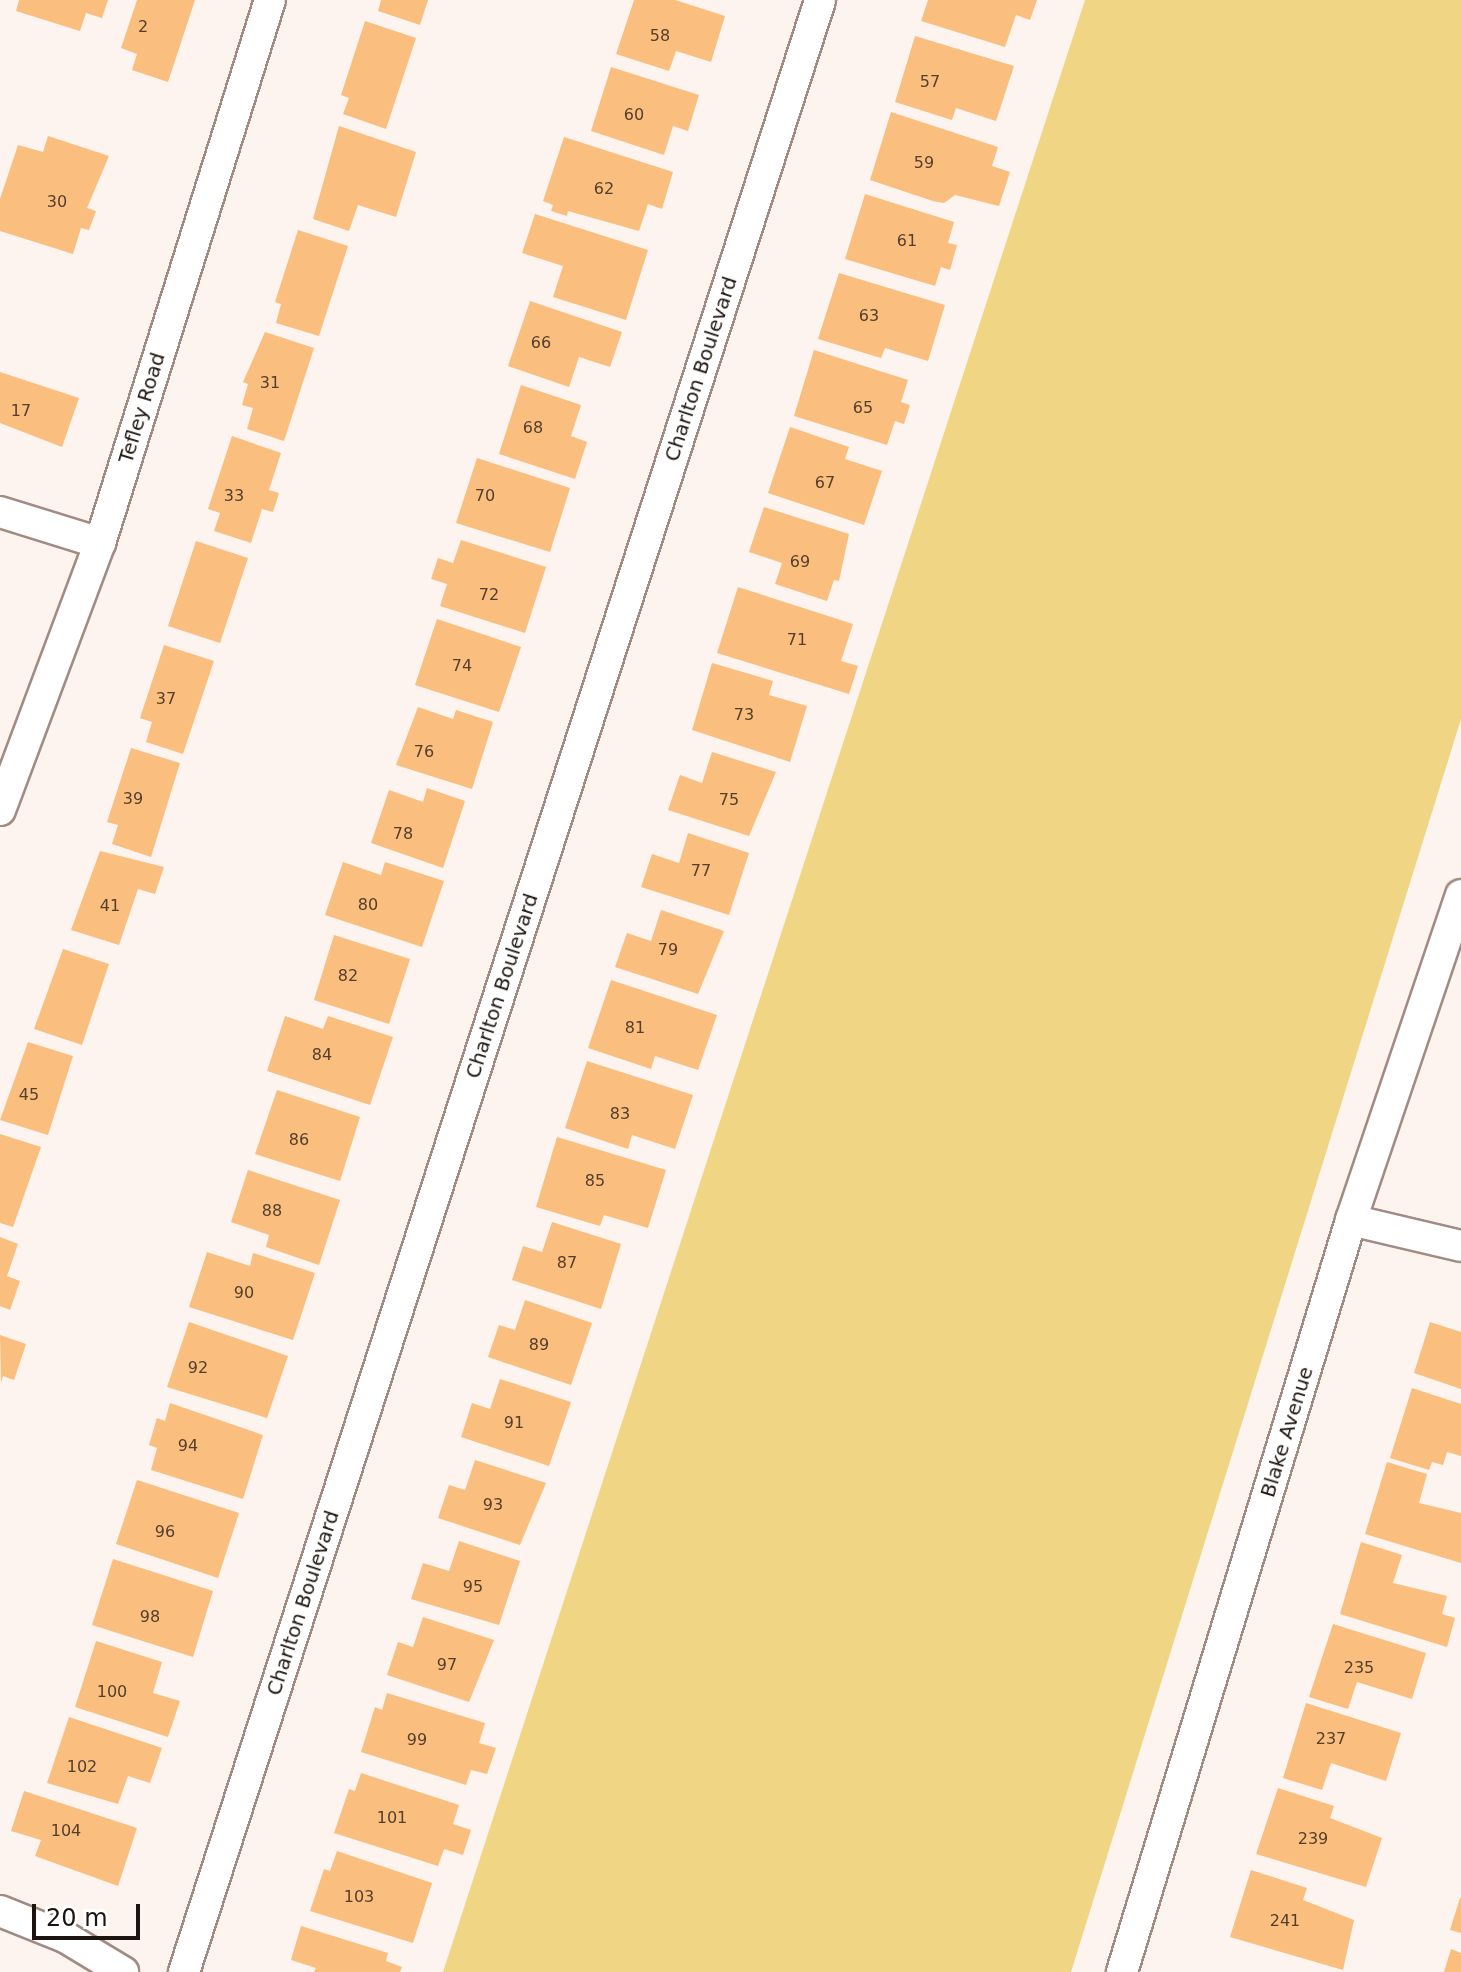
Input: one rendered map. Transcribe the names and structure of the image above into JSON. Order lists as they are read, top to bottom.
{
  "streets": {
    "street": ["Charlton Boulevard", "Tefley Road", "Blake Avenue"]
  },
  "house_numbers": [
    "2",
    "58",
    "57",
    "60",
    "59",
    "62",
    "30",
    "61",
    "63",
    "66",
    "31",
    "65",
    "17",
    "68",
    "67",
    "33",
    "70",
    "69",
    "72",
    "71",
    "74",
    "37",
    "73",
    "76",
    "39",
    "75",
    "78",
    "77",
    "80",
    "41",
    "79",
    "82",
    "81",
    "84",
    "45",
    "83",
    "86",
    "85",
    "88",
    "87",
    "90",
    "89",
    "92",
    "91",
    "94",
    "93",
    "96",
    "95",
    "98",
    "97",
    "235",
    "100",
    "237",
    "99",
    "102",
    "101",
    "104",
    "239",
    "103",
    "241"
  ],
  "scale_bar": "20 m"
}
